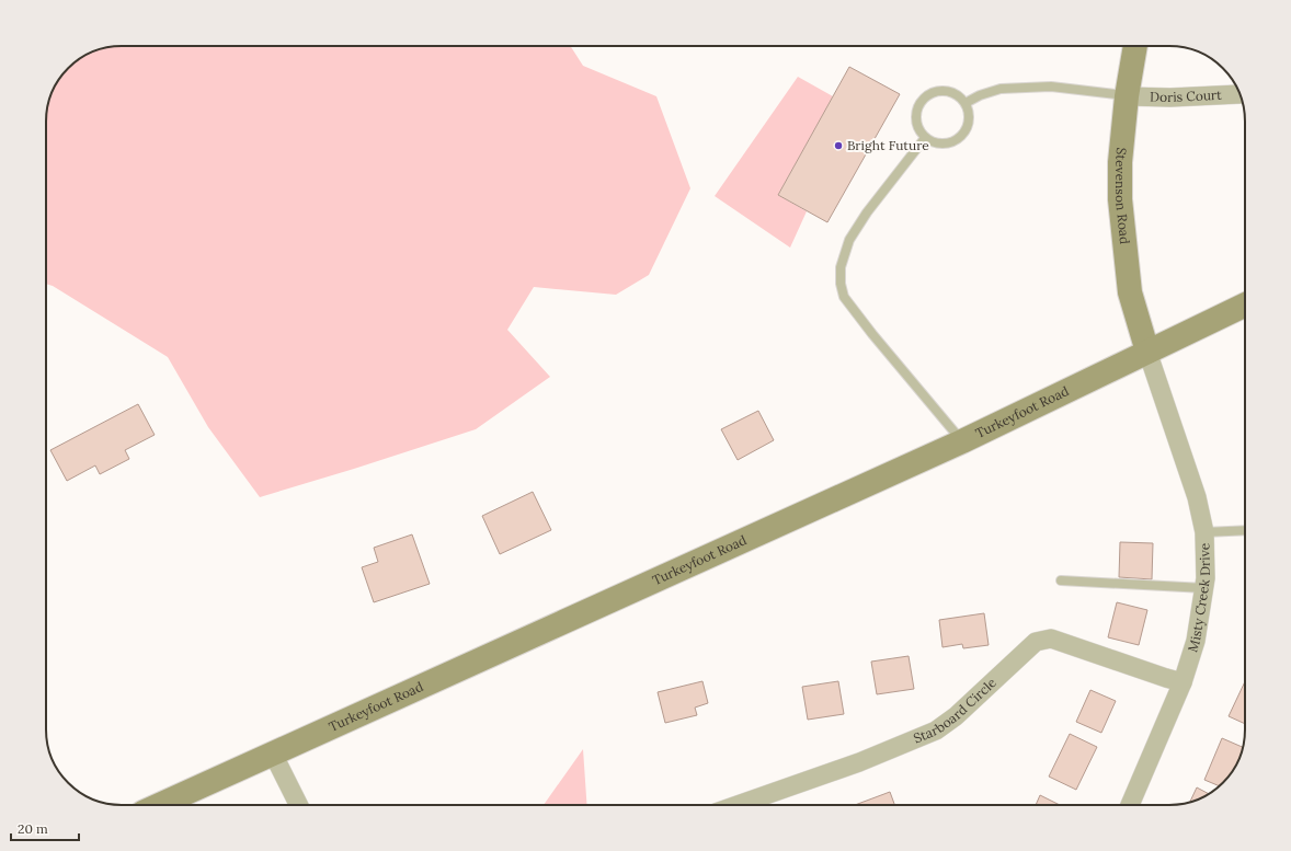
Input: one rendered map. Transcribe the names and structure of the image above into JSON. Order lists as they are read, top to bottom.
{
  "streets": {
    "main road": ["Stevenson Road", "Turkeyfoot Road"],
    "street": ["Doris Court", "Misty Creek Drive", "Starboard Circle"]
  },
  "crossings": [
    ["Doris Court", "Stevenson Road"],
    ["Stevenson Road", "Turkeyfoot Road"],
    ["Stevenson Road", "Misty Creek Drive"],
    ["Turkeyfoot Road", "Misty Creek Drive"],
    ["Misty Creek Drive", "Starboard Circle"]
  ],
  "places": ["Bright Future"],
  "scale_bar": "20 m"
}
